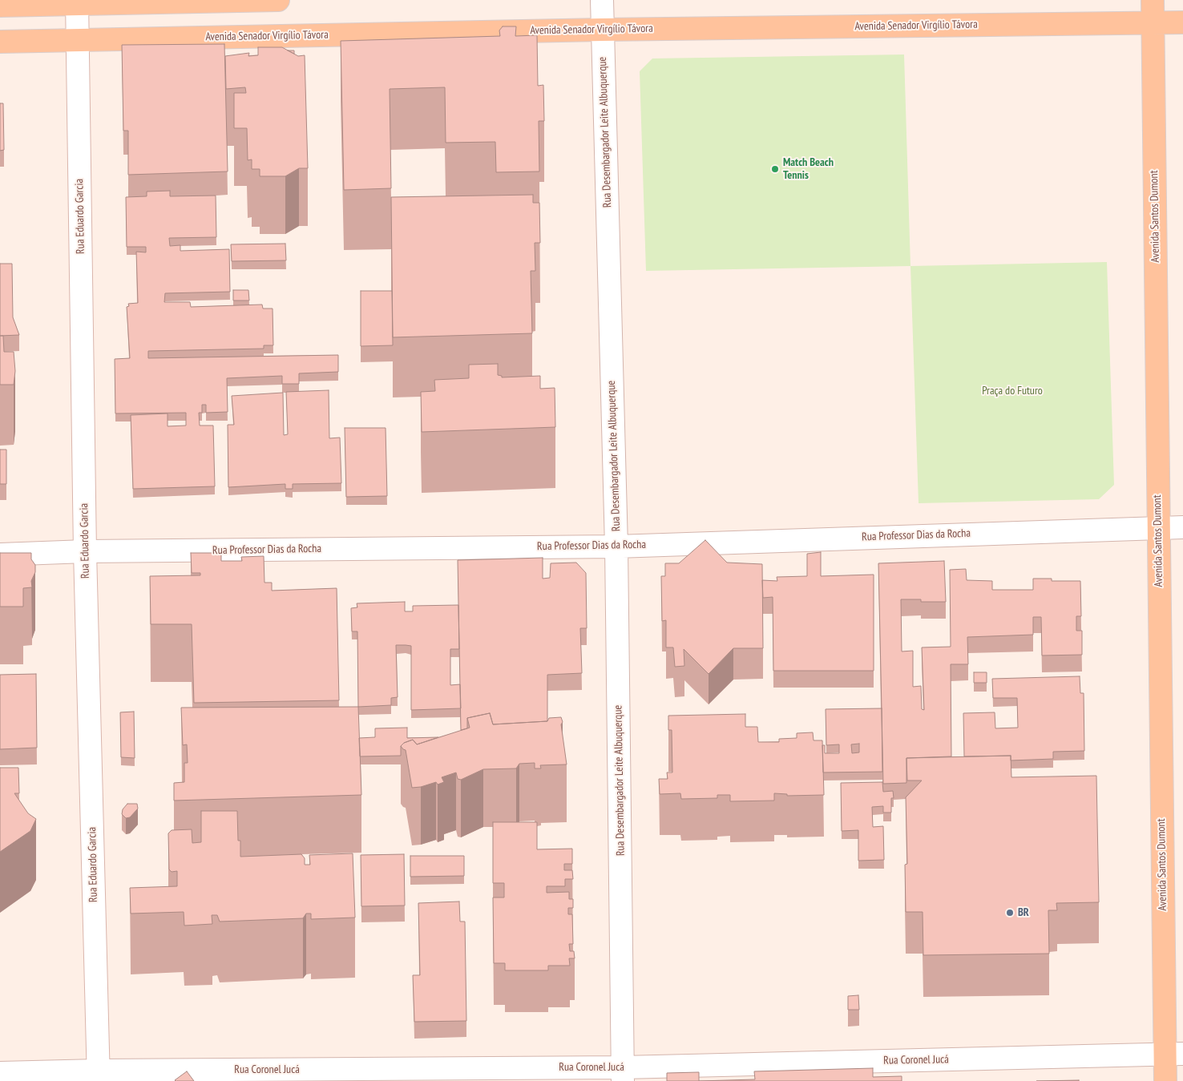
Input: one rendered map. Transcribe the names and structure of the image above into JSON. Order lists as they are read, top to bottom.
{
  "streets": {
    "main road": ["Avenida Senador Virgílio Távora", "Avenida Santos Dumont"],
    "street": [
      "Rua Desembargador Leite Albuquerque",
      "Rua Eduardo Garcia",
      "Rua Professor Dias da Rocha",
      "Rua Coronel Jucá"
    ]
  },
  "crossings": [
    ["Avenida Senador Virgílio Távora", "Rua Desembargador Leite Albuquerque"],
    ["Avenida Senador Virgílio Távora", "Rua Eduardo Garcia"],
    ["Avenida Senador Virgílio Távora", "Avenida Santos Dumont"],
    ["Rua Desembargador Leite Albuquerque", "Rua Professor Dias da Rocha"],
    ["Rua Desembargador Leite Albuquerque", "Rua Coronel Jucá"],
    ["Rua Eduardo Garcia", "Rua Professor Dias da Rocha"],
    ["Rua Eduardo Garcia", "Rua Coronel Jucá"],
    ["Avenida Santos Dumont", "Rua Professor Dias da Rocha"],
    ["Avenida Santos Dumont", "Rua Coronel Jucá"]
  ],
  "parks": ["Praça do Futuro"],
  "places": ["Match Beach Tennis", "BR"]
}
